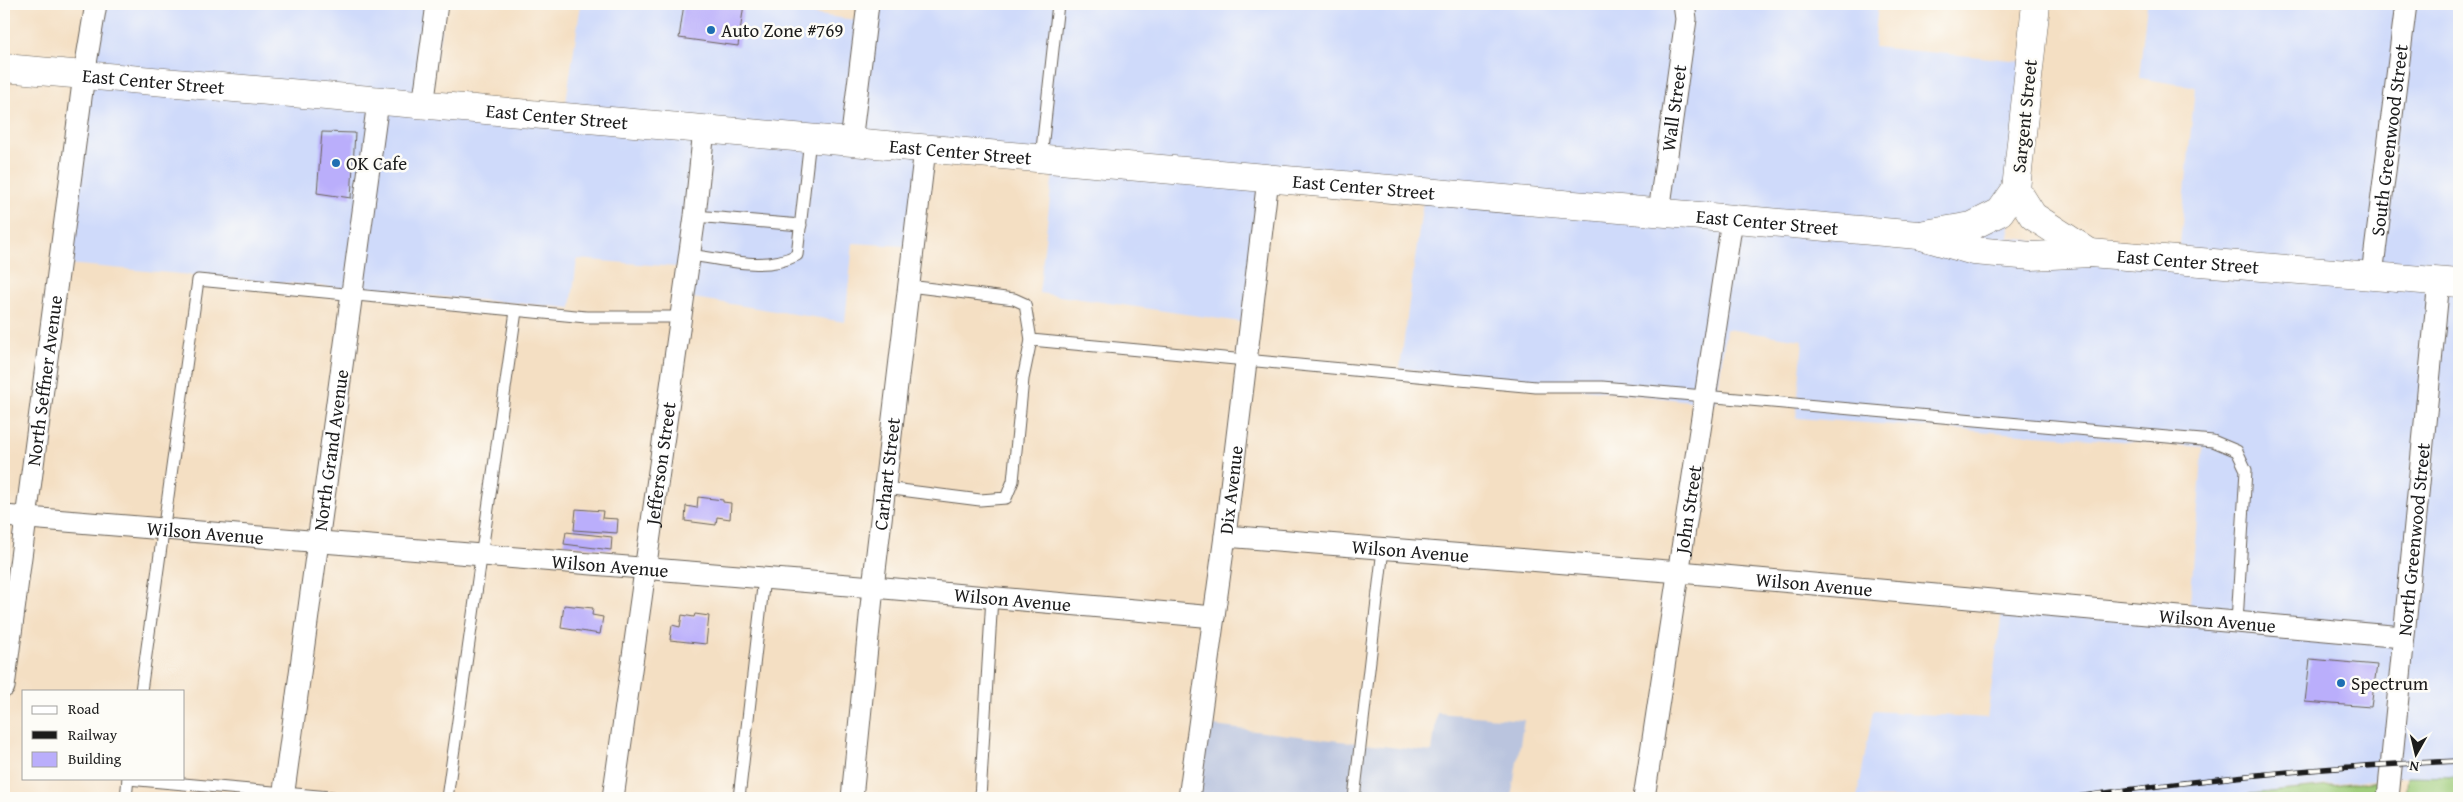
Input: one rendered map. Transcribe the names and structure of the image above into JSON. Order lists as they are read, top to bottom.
{
  "streets": {
    "main road": ["East Center Street", "Sargent Street"],
    "street": [
      "Wall Street",
      "South Greenwood Street",
      "North Seffner Avenue",
      "North Grand Avenue",
      "Jefferson Street",
      "Carhart Street",
      "Dix Avenue",
      "John Street",
      "Wilson Avenue",
      "North Greenwood Street"
    ]
  },
  "crossings": [
    ["East Center Street", "Wall Street"],
    ["East Center Street", "Sargent Street"],
    ["East Center Street", "South Greenwood Street"],
    ["East Center Street", "North Seffner Avenue"],
    ["East Center Street", "North Grand Avenue"],
    ["East Center Street", "Jefferson Street"],
    ["East Center Street", "Carhart Street"],
    ["East Center Street", "Dix Avenue"],
    ["East Center Street", "John Street"],
    ["East Center Street", "North Greenwood Street"],
    ["North Seffner Avenue", "Wilson Avenue"],
    ["North Grand Avenue", "Wilson Avenue"],
    ["Jefferson Street", "Wilson Avenue"],
    ["Carhart Street", "Wilson Avenue"],
    ["Dix Avenue", "Wilson Avenue"],
    ["John Street", "Wilson Avenue"],
    ["Wilson Avenue", "North Greenwood Street"]
  ],
  "places": ["Auto Zone #769", "OK Cafe", "Spectrum"],
  "legend": ["Road", "Railway", "Building"],
  "north": "bottom"
}
